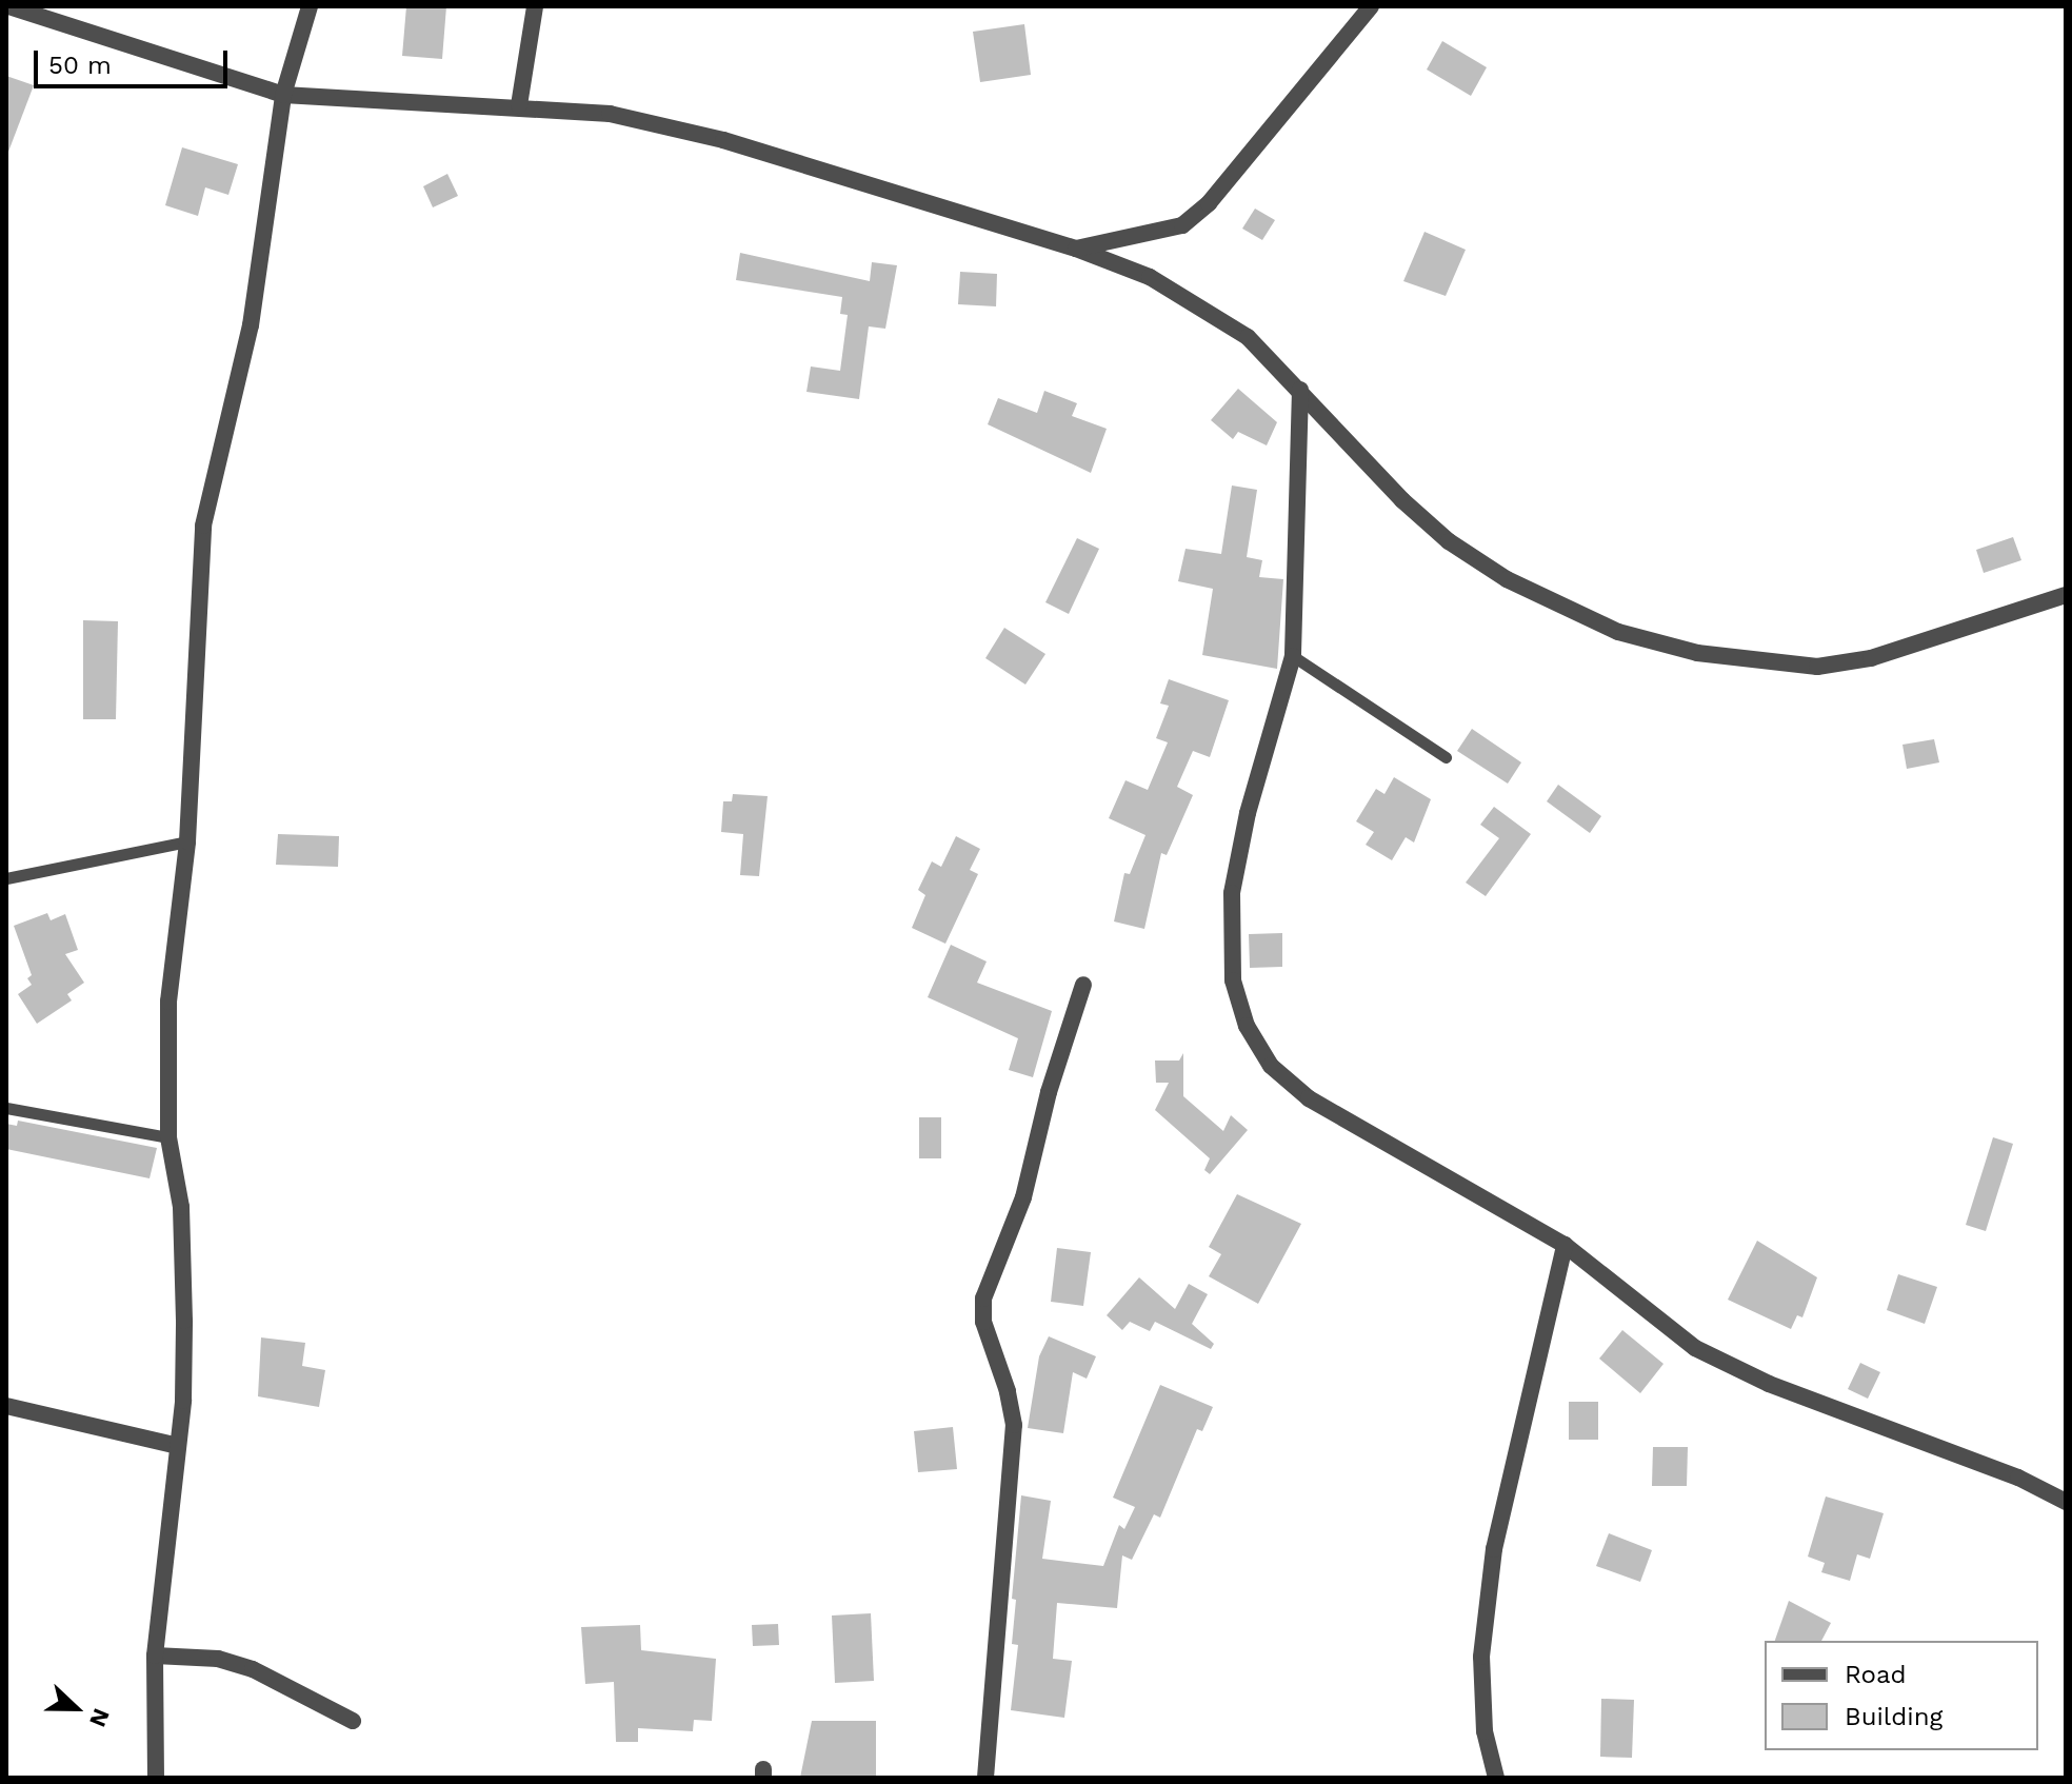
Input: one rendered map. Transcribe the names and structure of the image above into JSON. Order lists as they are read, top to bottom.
{
  "legend": ["Road", "Building"],
  "scale_bar": "50 m",
  "north": "right"
}
